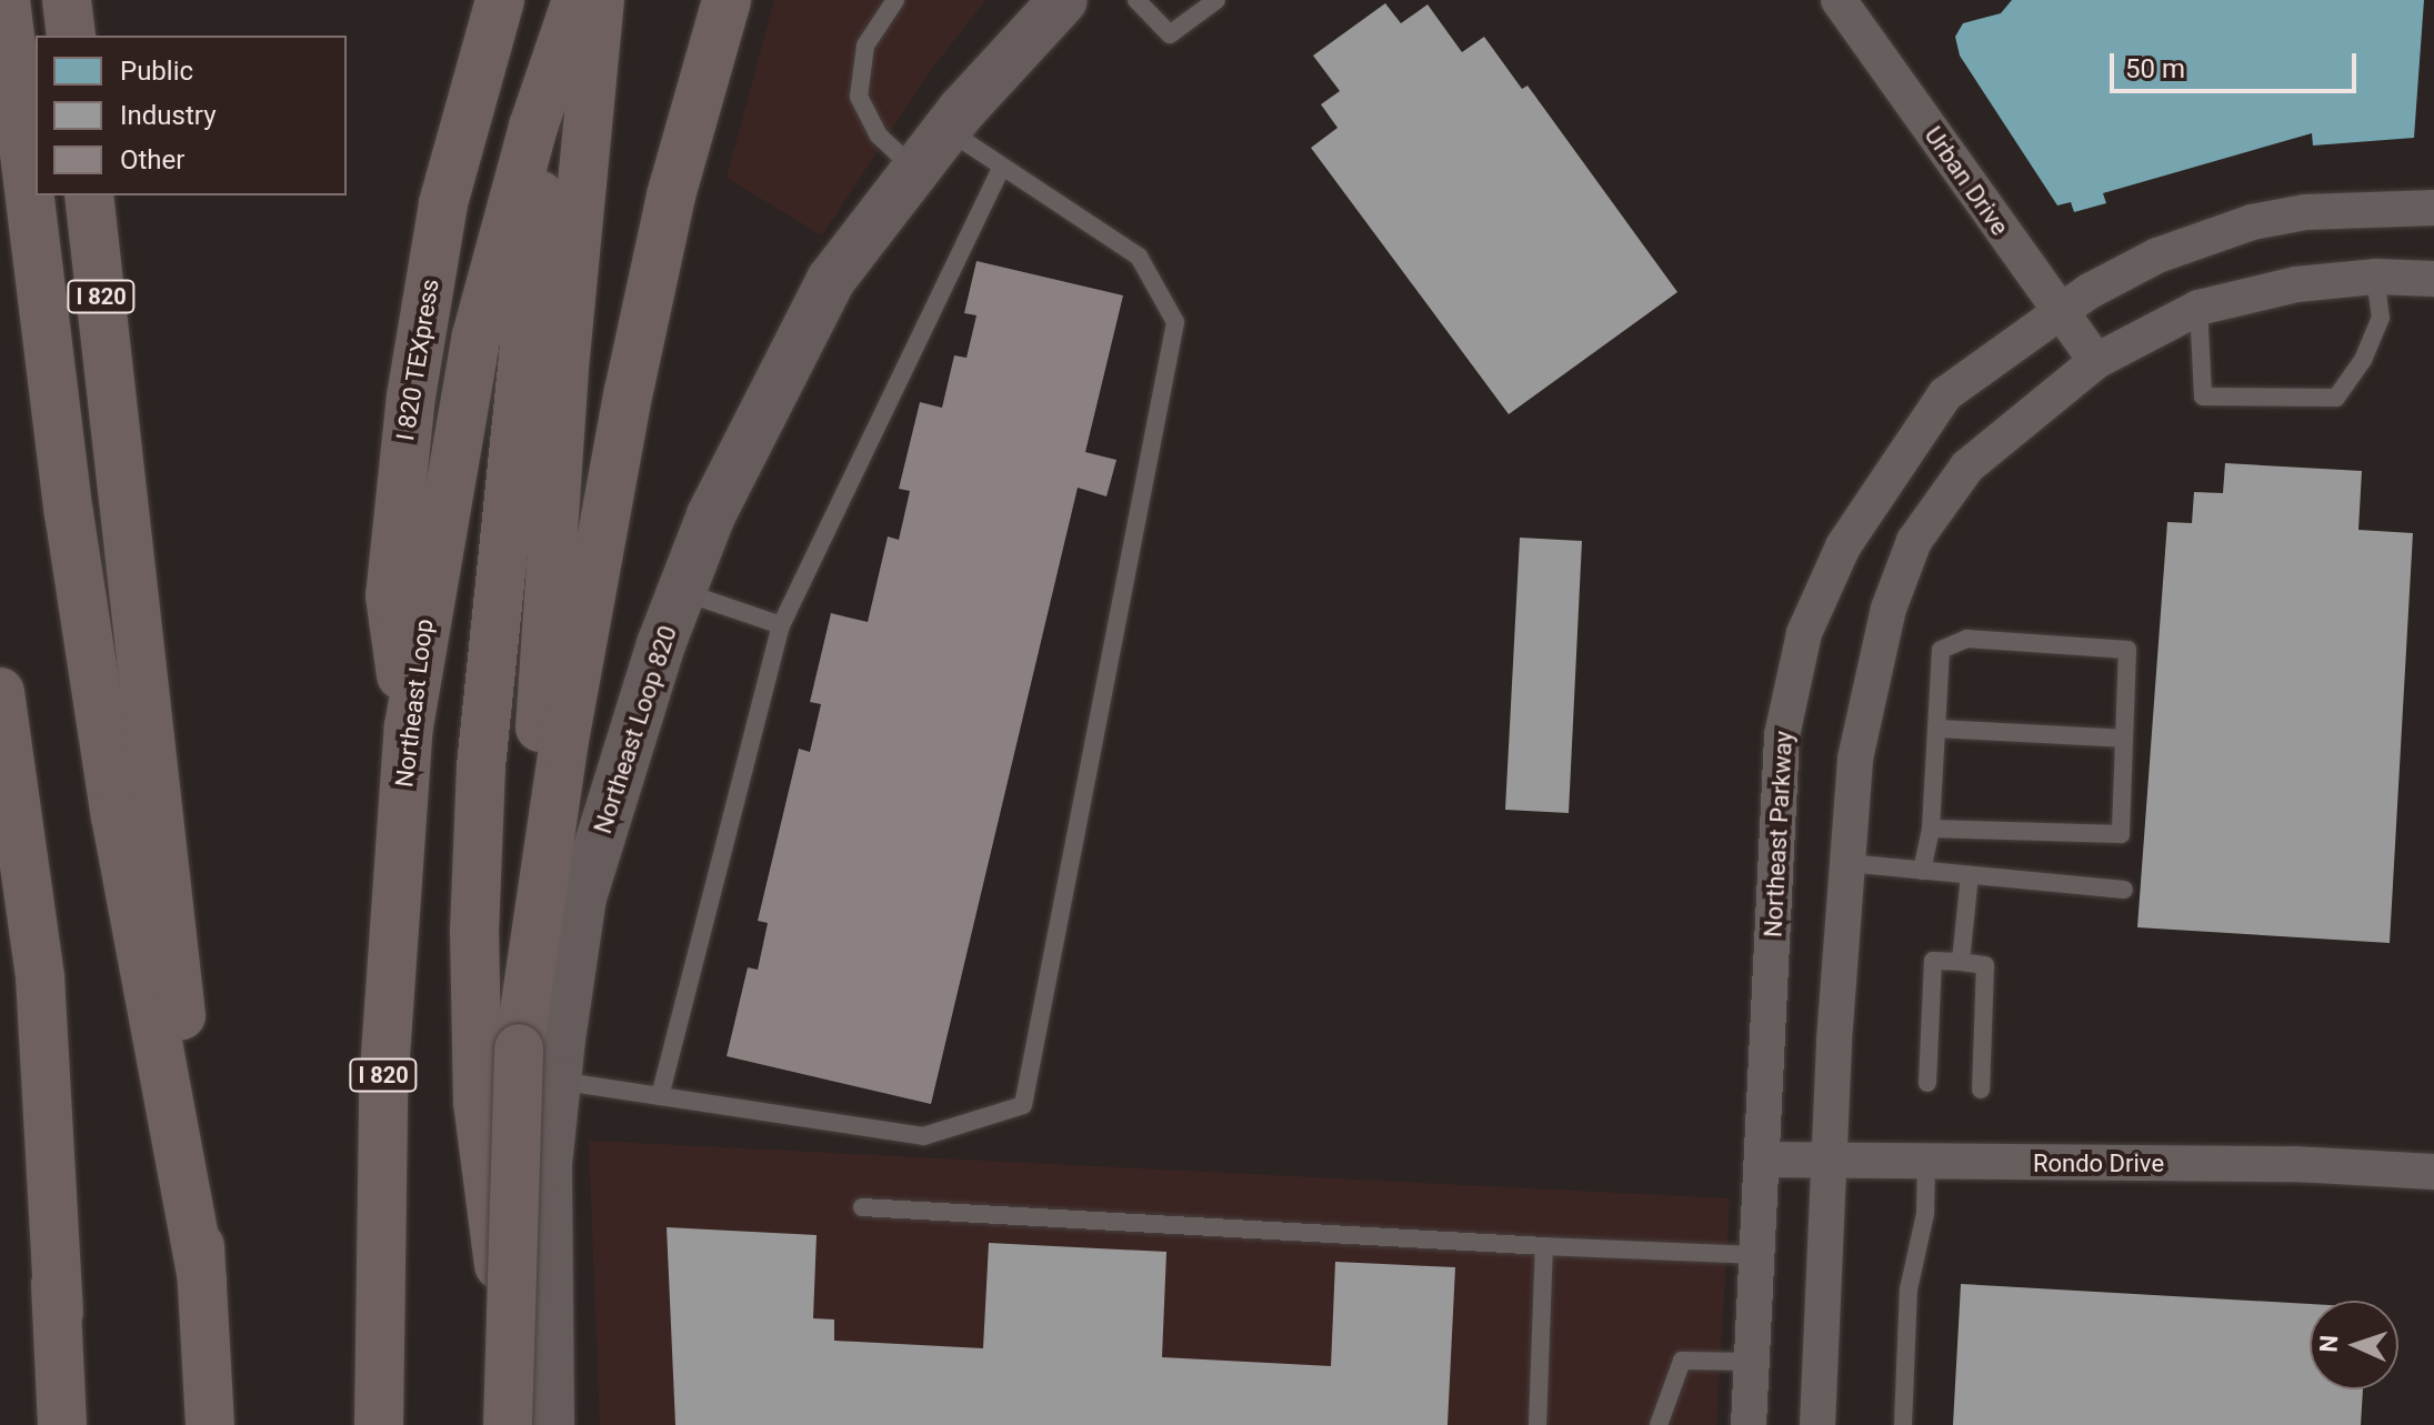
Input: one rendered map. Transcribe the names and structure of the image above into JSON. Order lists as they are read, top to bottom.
{
  "streets": {
    "highway": ["I 820", "I 820 TEXpress", "Northeast Loop"],
    "main road": ["Northeast Loop 820"],
    "street": ["Urban Drive", "Northeast Parkway", "Rondo Drive"]
  },
  "crossings": [
    ["Urban Drive", "Northeast Parkway"],
    ["I 820 TEXpress", "Northeast Loop"],
    ["Northeast Parkway", "Rondo Drive"]
  ],
  "legend": ["Public", "Industry", "Other"],
  "scale_bar": "50 m",
  "north": "left"
}
